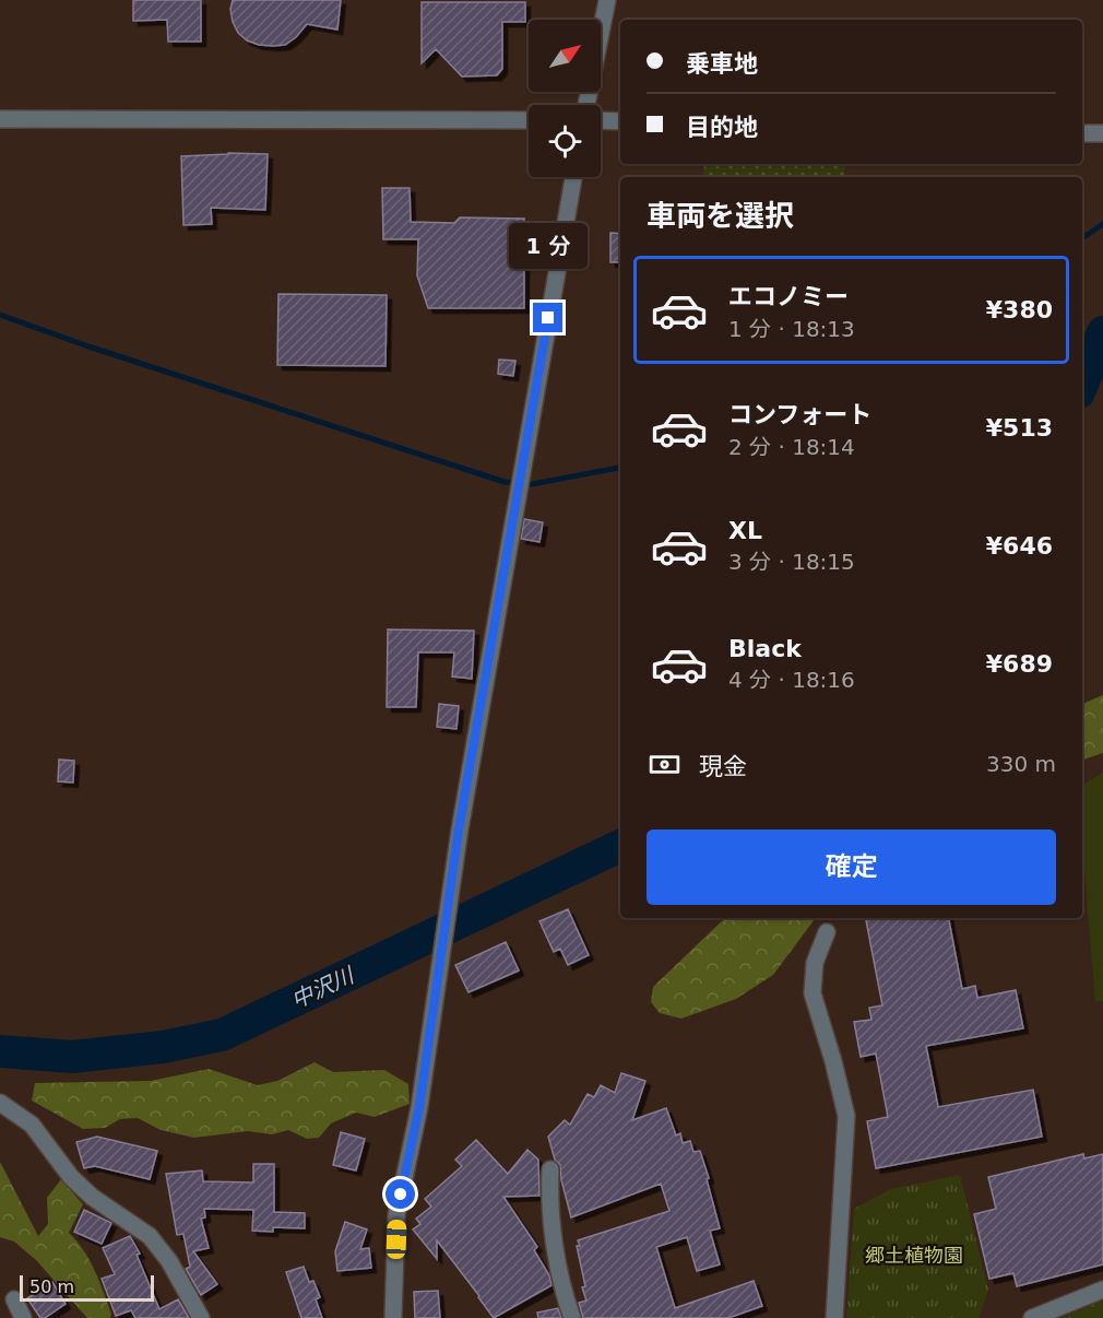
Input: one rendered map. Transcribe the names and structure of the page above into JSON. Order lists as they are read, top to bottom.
{
  "water": ["中沢川"],
  "parks": ["郷土植物園"],
  "scale_bar": "50 m",
  "north": "top right",
  "page": {
    "banner": ["乗車地", "目的地"],
    "heading": "車両を選択",
    "bubble": "1 分",
    "list": [
      {
        "name": "エコノミー",
        "note": "1 分 · 18:13",
        "value": "¥380"
      },
      {
        "name": "コンフォート",
        "note": "2 分 · 18:14",
        "value": "¥513"
      },
      {
        "name": "XL",
        "note": "3 分 · 18:15",
        "value": "¥646"
      },
      {
        "name": "Black",
        "note": "4 分 · 18:16",
        "value": "¥689"
      }
    ],
    "pay": ["現金", "330 m"],
    "buttons": "確定",
    "scale": "50 m"
  }
}
